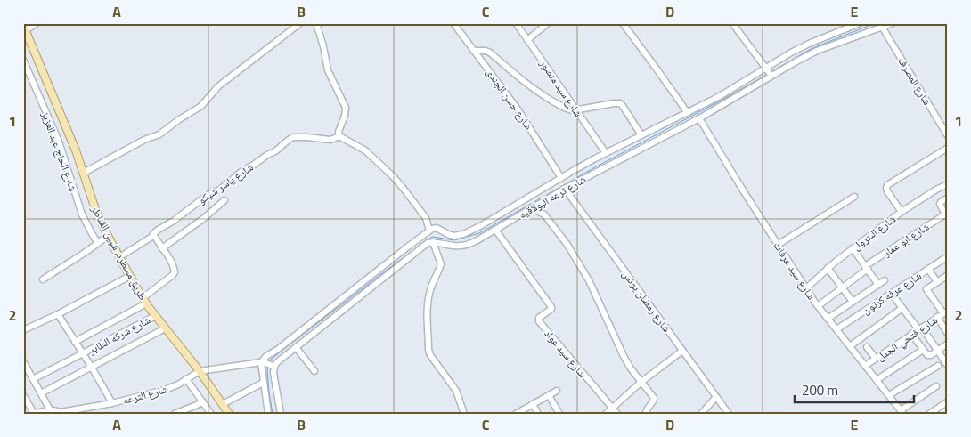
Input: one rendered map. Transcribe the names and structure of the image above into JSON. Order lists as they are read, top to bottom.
{
  "streets": {
    "main road": ["طريق مسطرد, شبين القناطر"],
    "street": [
      "شارع المصرف",
      "شارع سيد منصور",
      "شارع حسن الجندى",
      "شارع الحاج عبد العزيز",
      "شارع ياسر شيكو",
      "شارع ترعه البولاقيه",
      "شارع البترول",
      "شارع ابو عمار",
      "شارع سيد عرفات",
      "شارع عرفه كرتون",
      "شارع رمضان يونس",
      "شارع شركه الطاير",
      "شارع فتحي الجمل",
      "شارع سيد عواد",
      "شارع الترعه"
    ]
  },
  "crossings": [
    ["شارع المصرف", "شارع ترعه البولاقيه"],
    ["شارع سيد منصور", "شارع ترعه البولاقيه"],
    ["شارع حسن الجندى", "شارع ترعه البولاقيه"],
    ["شارع الحاج عبد العزيز", "طريق مسطرد, شبين القناطر"],
    ["شارع ياسر شيكو", "طريق مسطرد, شبين القناطر"],
    ["شارع ترعه البولاقيه", "شارع سيد عرفات"],
    ["شارع ترعه البولاقيه", "شارع رمضان يونس"],
    ["شارع ترعه البولاقيه", "شارع سيد عواد"],
    ["شارع البترول", "شارع سيد عرفات"],
    ["شارع ابو عمار", "شارع سيد عرفات"],
    ["طريق مسطرد, شبين القناطر", "شارع شركه الطاير"],
    ["طريق مسطرد, شبين القناطر", "شارع الترعه"],
    ["شارع سيد عرفات", "شارع عرفه كرتون"],
    ["شارع سيد عرفات", "شارع فتحي الجمل"]
  ],
  "scale_bar": "200 m",
  "grid": {
    "columns": [
      "A",
      "B",
      "C",
      "D",
      "E"
    ],
    "rows": ["1", "2"]
  }
}
